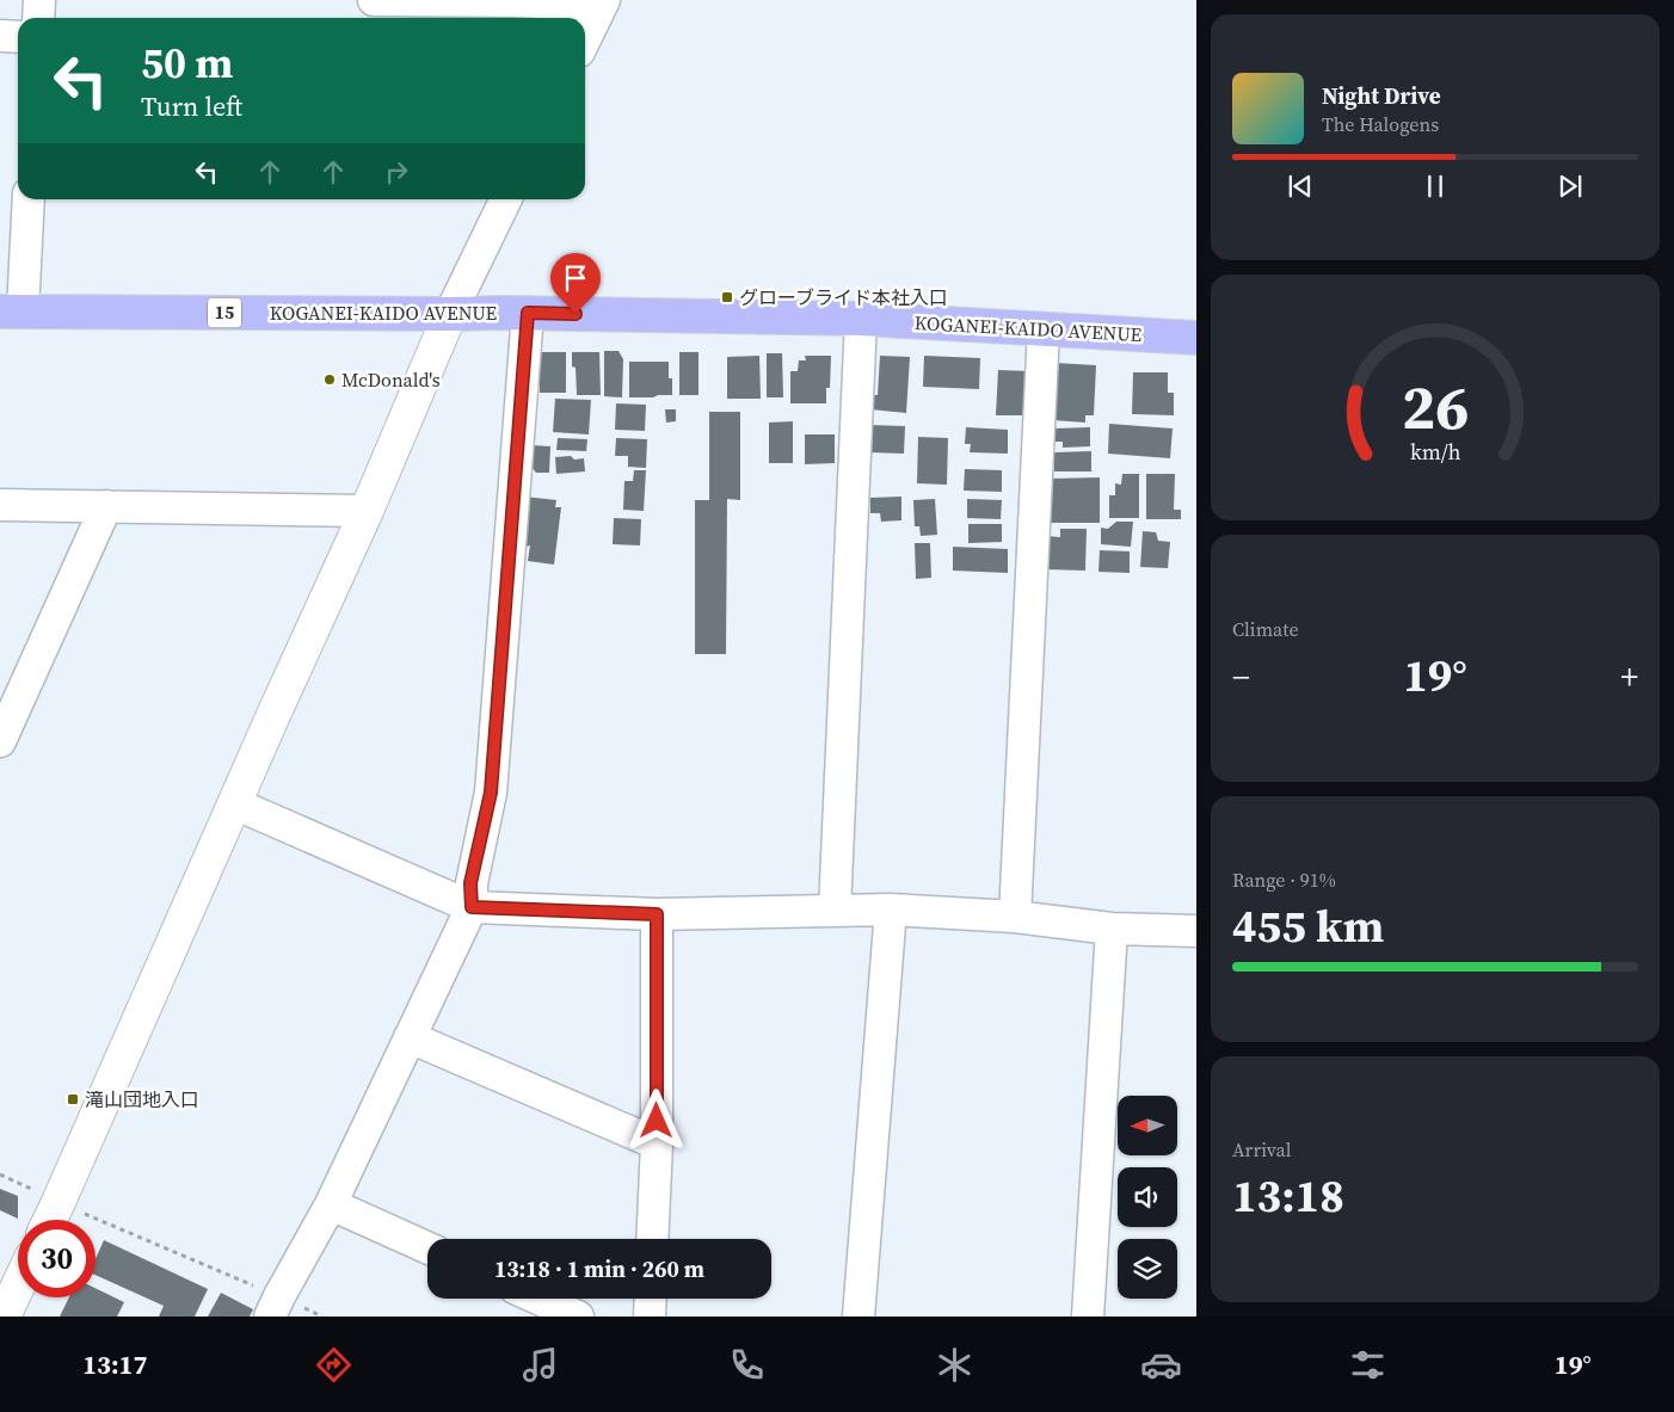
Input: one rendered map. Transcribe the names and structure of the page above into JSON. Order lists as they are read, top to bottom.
{
  "streets": {
    "main road": ["15", "KOGANEI-KAIDO AVENUE"]
  },
  "places": {
    "transit": ["グローブライド本社入口", "滝山団地入口"],
    "other": ["McDonald's"]
  },
  "north": "left",
  "page": {
    "turn": ["50 m", "Turn left"],
    "song": ["Night Drive", "The Halogens"],
    "tile": [
      "Climate",
      ["Range · 91%", "455 km"],
      ["Arrival", "13:18"]
    ],
    "heat": ["−", "19°", "+"],
    "limit": "30",
    "trip": "13:18 · 1 min · 260 m",
    "tabs": ["13:17", "19°"],
    "gauge": ["26", "km/h"]
  }
}
